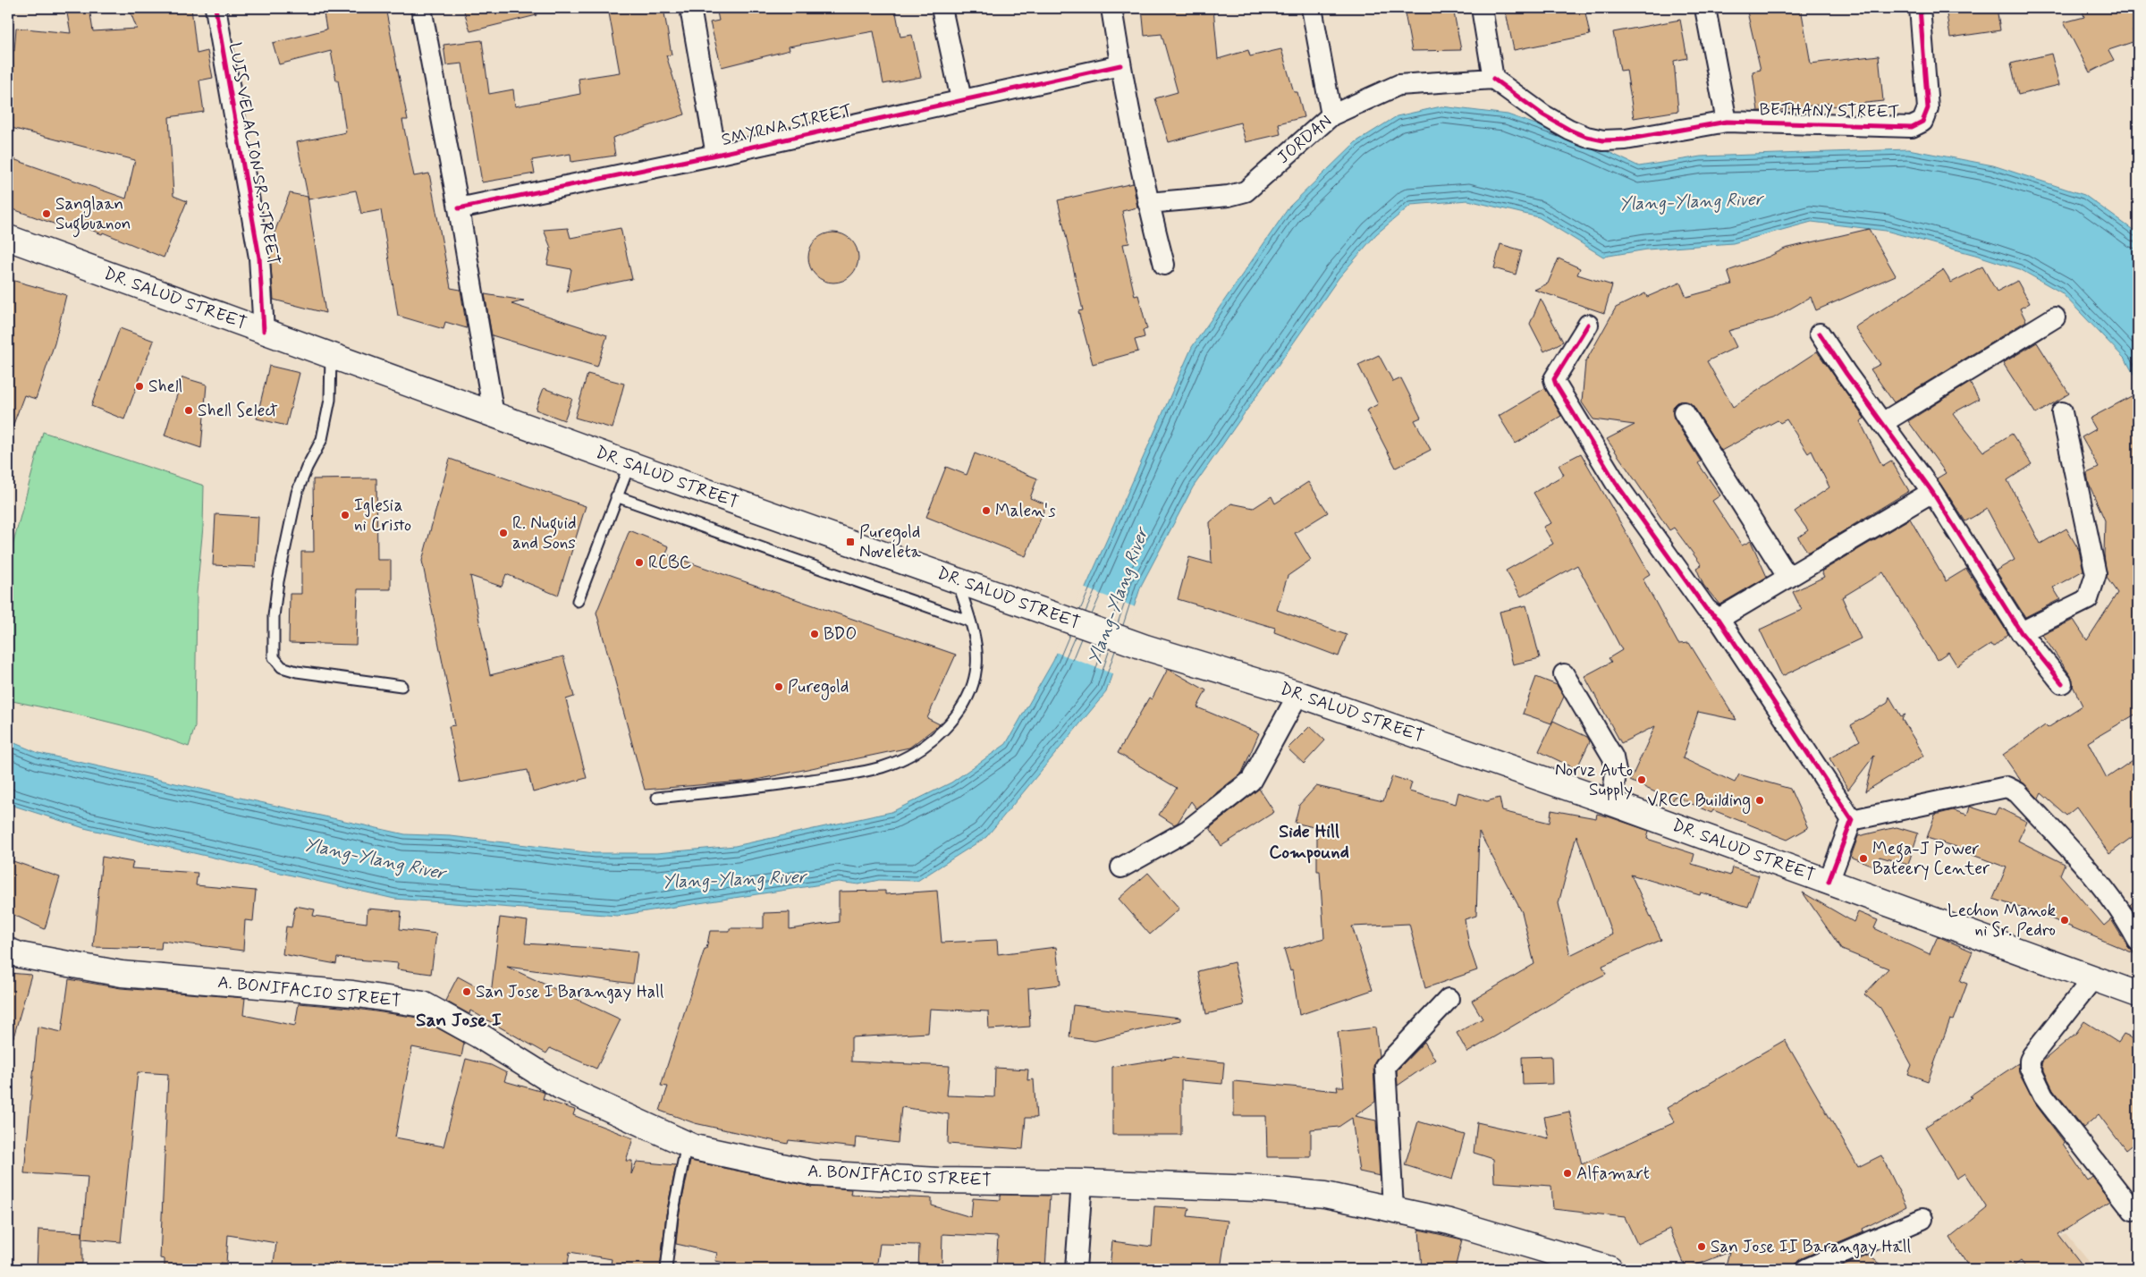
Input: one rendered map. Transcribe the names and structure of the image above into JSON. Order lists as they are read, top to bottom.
{
  "streets": {
    "main road": ["DR. SALUD STREET", "A. BONIFACIO STREET"],
    "street": [
      "BETHANY STREET",
      "SMYRNA STREET",
      "JORDAN",
      "LUIS VELACION SR. STREET"
    ]
  },
  "crossings": [
    ["BETHANY STREET", "JORDAN"],
    ["LUIS VELACION SR. STREET", "DR. SALUD STREET"]
  ],
  "districts": ["Side Hill Compound", "San Jose I"],
  "water": ["Ylang-Ylang River"],
  "places": {
    "other": [
      "Sanglaan Sugbuanon",
      "Shell",
      "Shell Select",
      "Malen's",
      "Iglesia ni Cristo",
      "R. Nuguid and Sons",
      "RCBC",
      "BDO",
      "Puregold",
      "Norvz Auto Supply",
      "VRCC Building",
      "Mega-J Power Bateery Center",
      "Lechon Manok ni Sr. Pedro",
      "San Jose I Barangay Hall",
      "Alfamart",
      "San Jose II Barangay Hall"
    ],
    "transit": ["Puregold Noveleta"]
  }
}
